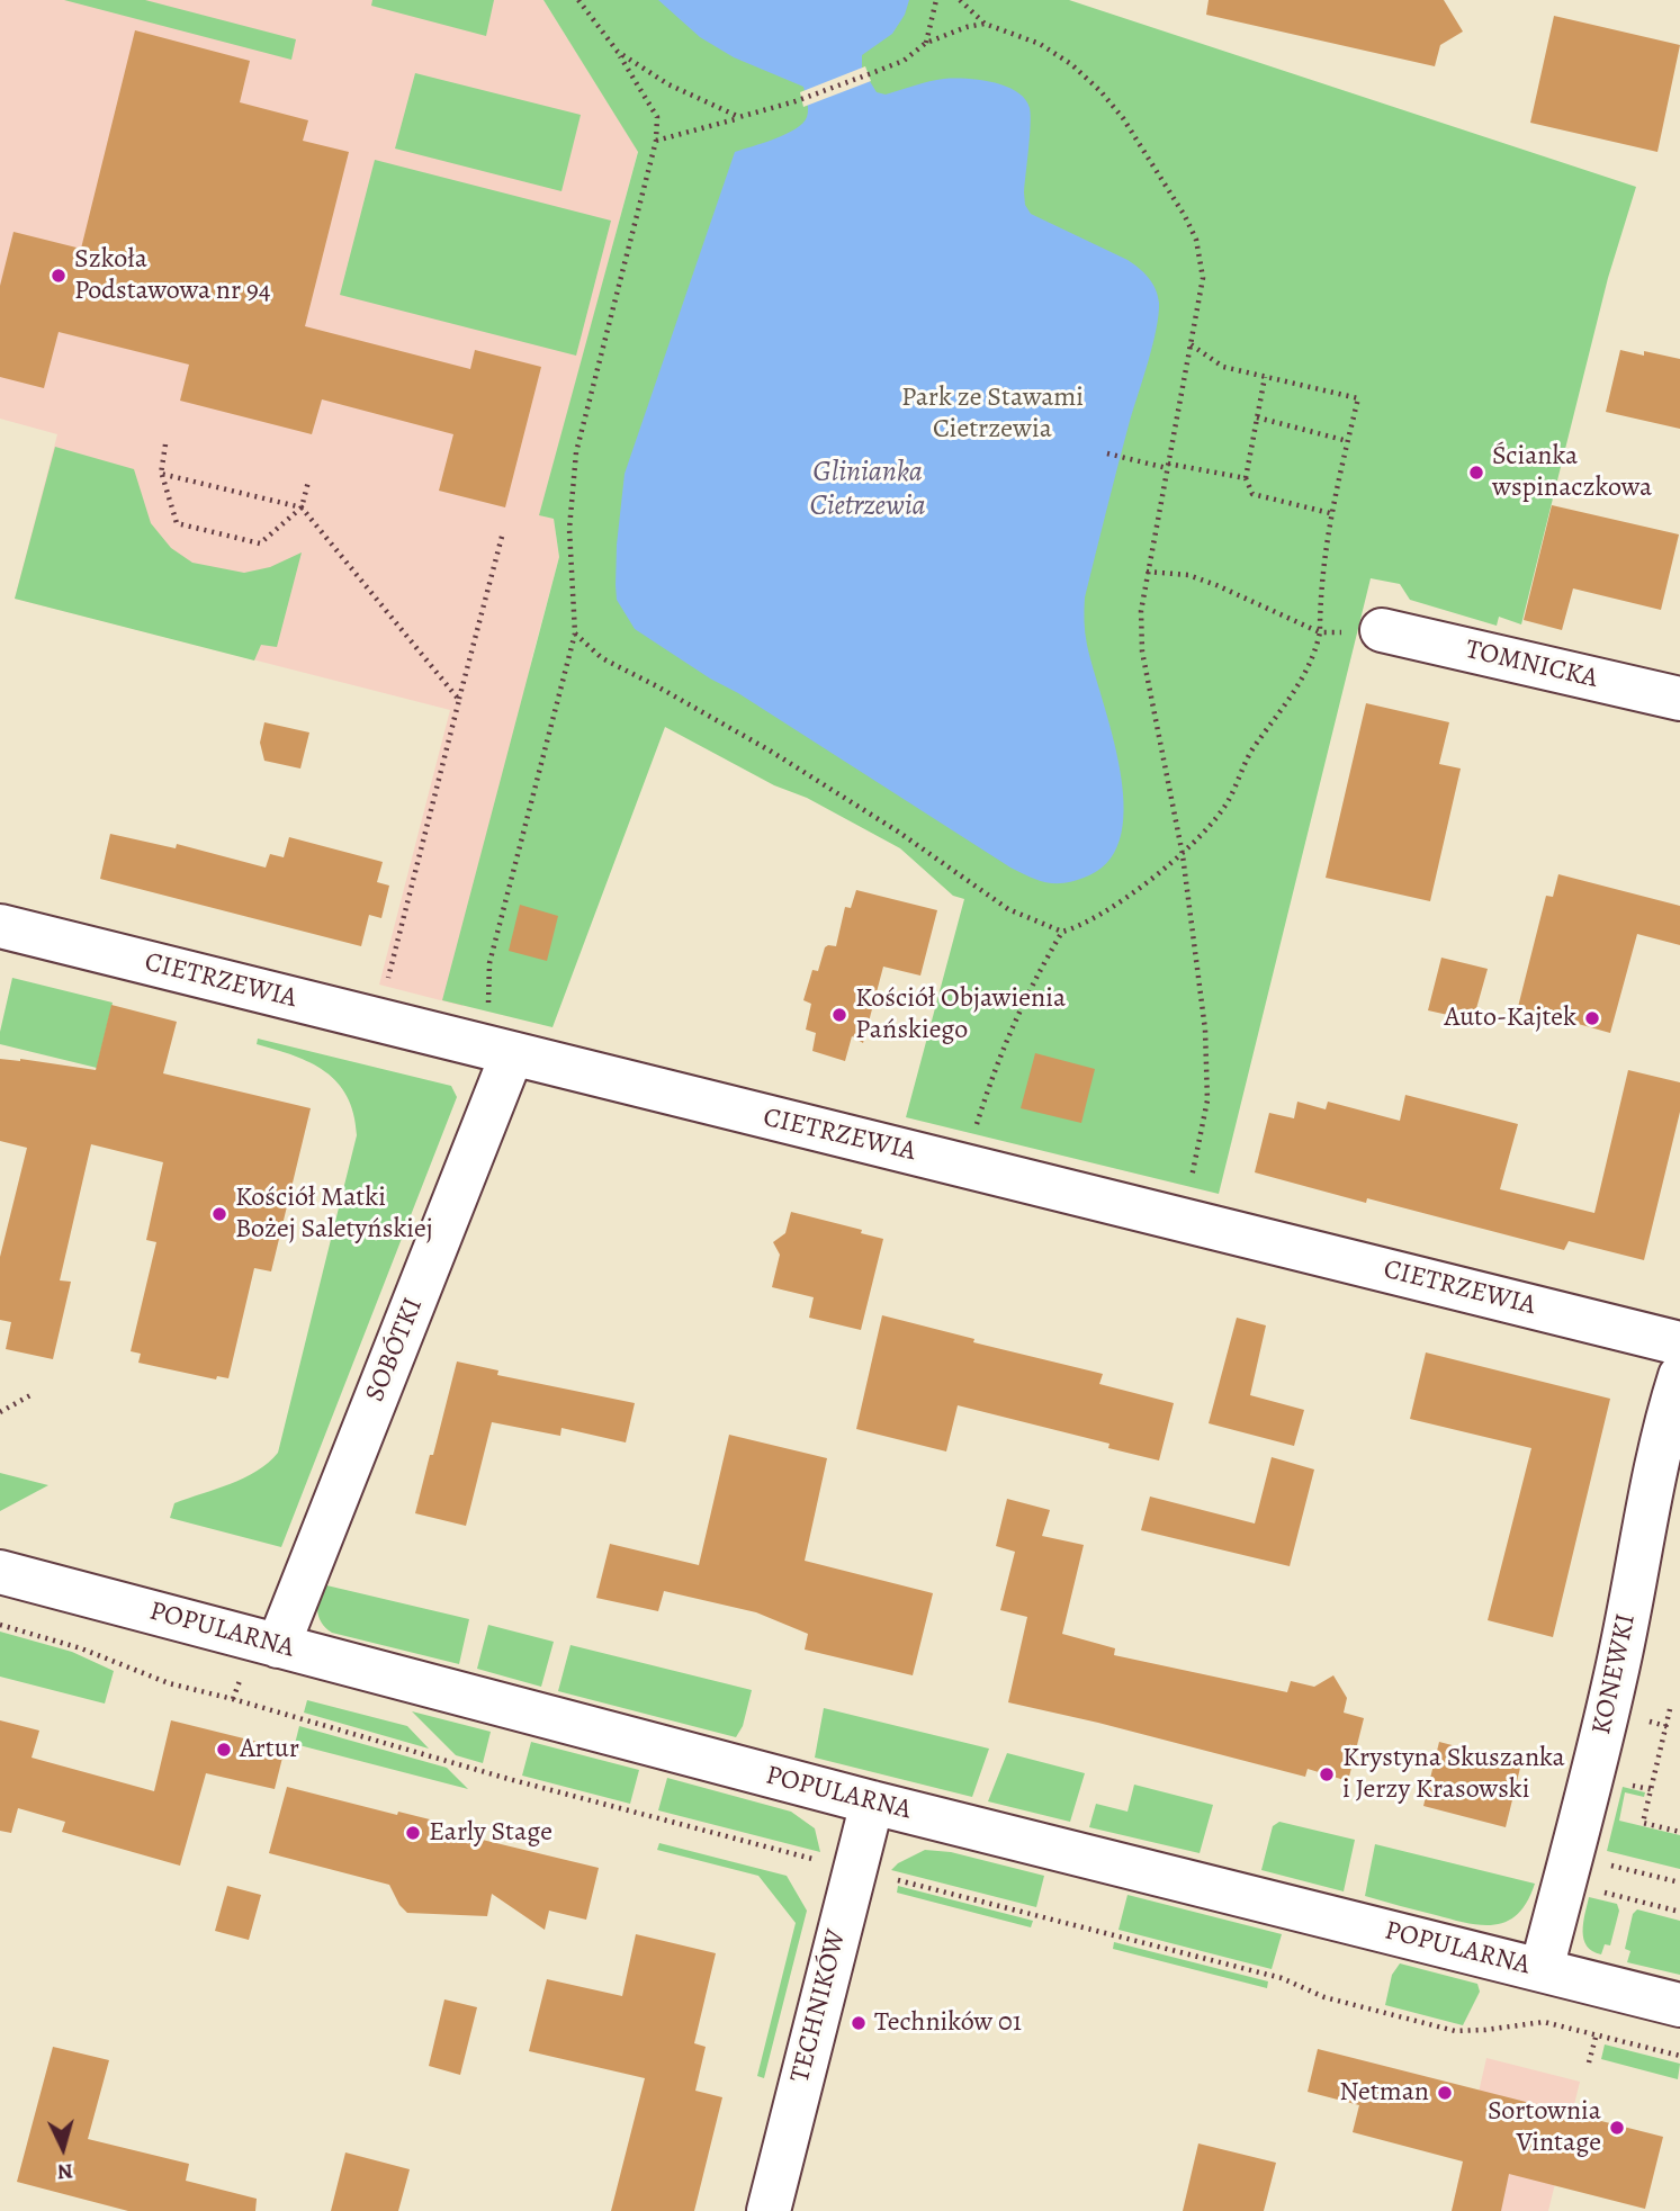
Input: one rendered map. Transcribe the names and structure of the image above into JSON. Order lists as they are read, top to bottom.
{
  "streets": {
    "street": [
      "TOMNICKA",
      "CIETRZEWIA",
      "SOBÓTKI",
      "POPULARNA",
      "KONEWKI",
      "TECHNIKÓW"
    ]
  },
  "crossings": [
    ["CIETRZEWIA", "SOBÓTKI"],
    ["SOBÓTKI", "POPULARNA"],
    ["POPULARNA", "KONEWKI"],
    ["POPULARNA", "TECHNIKÓW"]
  ],
  "water": ["Glinianka Cietrzewia"],
  "parks": ["Park ze Stawami Cietrzewia"],
  "places": [
    "Szkoła Podstawowa nr 94",
    "Ścianka wspinaczkowa",
    "Kościół Objawienia Pańskiego",
    "Auto-Kajtek",
    "Kościół Matki Bożej Saletyńskiej",
    "Artur",
    "Krystyna Skuszanka i Jerzy Krasowski",
    "Early Stage",
    "Techników 01",
    "Netman",
    "Sortownia Vintage"
  ],
  "north": "bottom"
}
